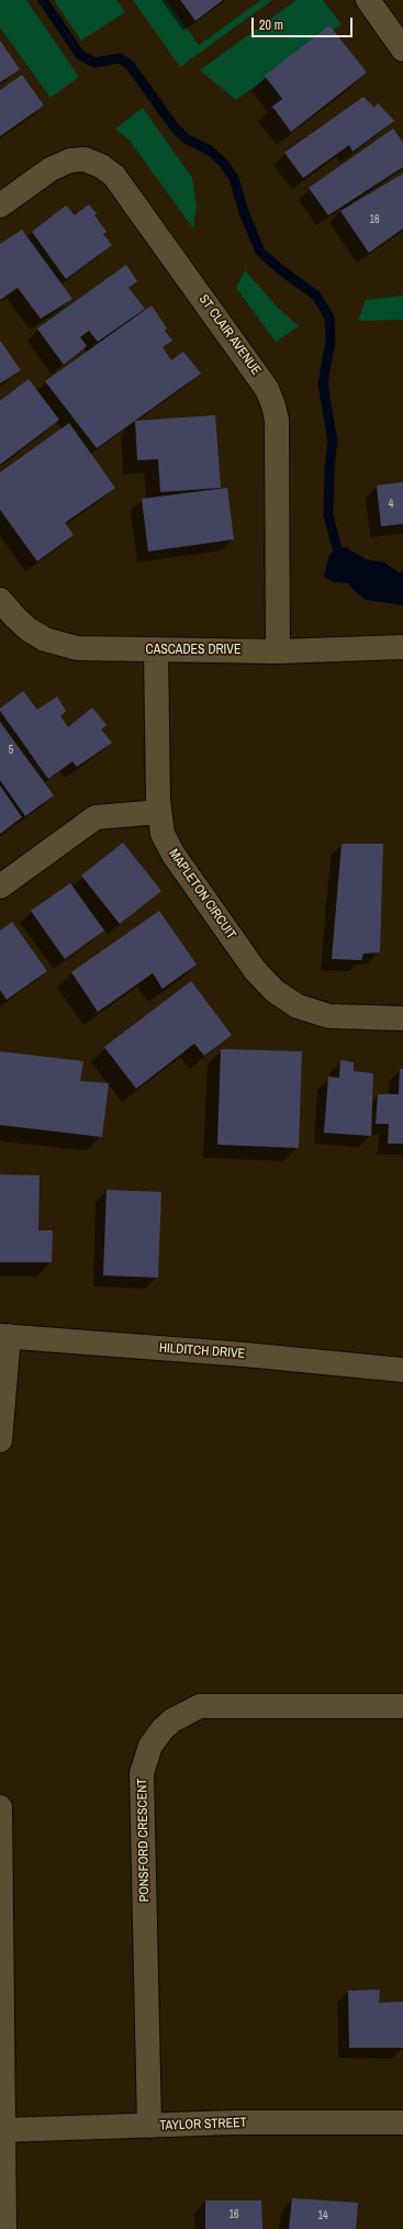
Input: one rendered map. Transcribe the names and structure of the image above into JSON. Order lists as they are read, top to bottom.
{
  "streets": {
    "street": [
      "ST CLAIR AVENUE",
      "CASCADES DRIVE",
      "MAPLETON CIRCUIT",
      "HILDITCH DRIVE",
      "PONSFORD CRESCENT",
      "TAYLOR STREET"
    ]
  },
  "crossings": [
    ["ST CLAIR AVENUE", "CASCADES DRIVE"],
    ["CASCADES DRIVE", "MAPLETON CIRCUIT"],
    ["PONSFORD CRESCENT", "TAYLOR STREET"]
  ],
  "house_numbers": [
    "16",
    "4",
    "5",
    "16",
    "14"
  ],
  "scale_bar": "20 m"
}
